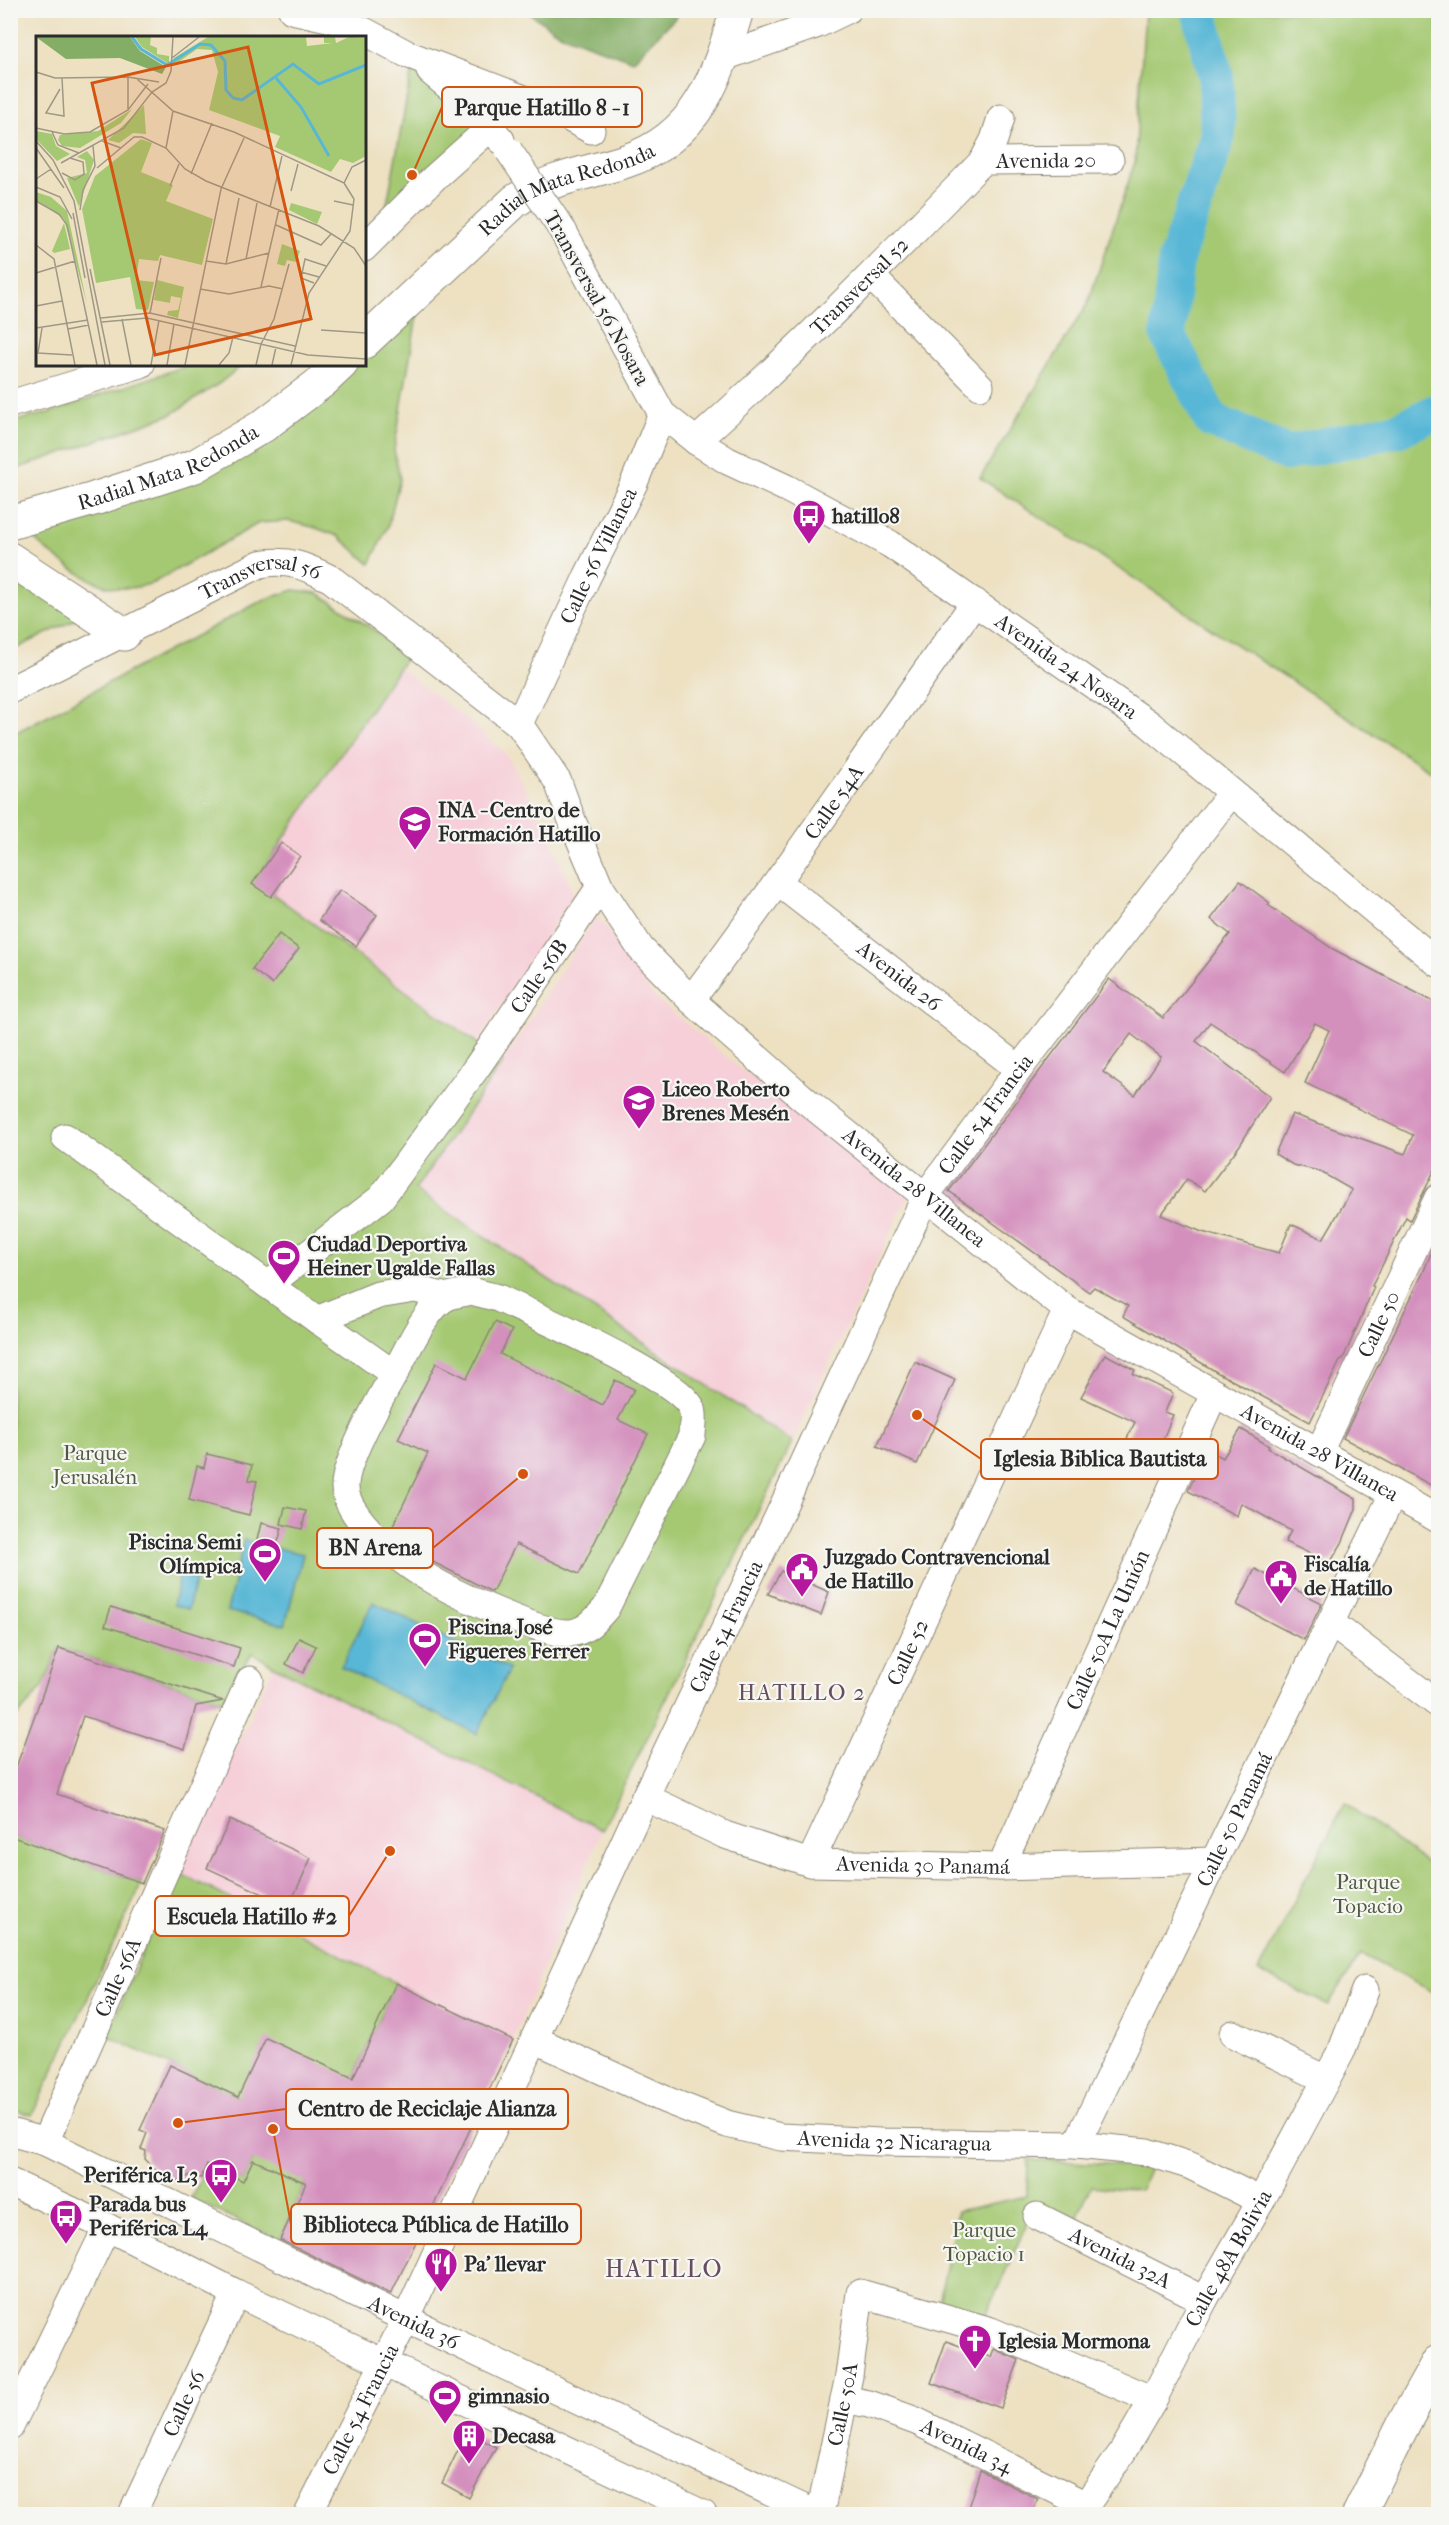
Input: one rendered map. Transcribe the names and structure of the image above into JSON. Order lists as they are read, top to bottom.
{
  "streets": {
    "main road": ["Radial Mata Redonda"],
    "street": [
      "Avenida 20",
      "Transversal 52",
      "Transversal 56 Nosara",
      "Calle 56 Villanea",
      "Transversal 56",
      "Avenida 24 Nosara",
      "Calle 54A",
      "Avenida 26",
      "Calle 56B",
      "Calle 54 Francia",
      "Avenida 28 Villanea",
      "Calle 50",
      "Calle 50A La Unión",
      "Calle 52",
      "Calle 50 Panamá",
      "Avenida 30 Panamá",
      "Calle 56A",
      "Avenida 32 Nicaragua",
      "Calle 48A Bolivia",
      "Avenida 32A",
      "Avenida 36",
      "Calle 56",
      "Calle 50A",
      "Avenida 34"
    ]
  },
  "crossings": [
    ["Avenida 20", "Transversal 52"],
    ["Transversal 52", "Avenida 24 Nosara"],
    ["Transversal 56 Nosara", "Calle 56 Villanea"],
    ["Transversal 56 Nosara", "Avenida 24 Nosara"],
    ["Calle 56 Villanea", "Transversal 56"],
    ["Calle 56 Villanea", "Avenida 24 Nosara"],
    ["Calle 56 Villanea", "Avenida 28 Villanea"],
    ["Transversal 56", "Avenida 28 Villanea"],
    ["Avenida 24 Nosara", "Calle 54A"],
    ["Avenida 24 Nosara", "Calle 54 Francia"],
    ["Calle 54A", "Avenida 26"],
    ["Calle 54A", "Avenida 28 Villanea"],
    ["Avenida 26", "Calle 54 Francia"],
    ["Calle 56B", "Avenida 28 Villanea"],
    ["Calle 54 Francia", "Avenida 28 Villanea"],
    ["Calle 54 Francia", "Avenida 30 Panamá"],
    ["Calle 54 Francia", "Avenida 32 Nicaragua"],
    ["Calle 54 Francia", "Avenida 36"],
    ["Avenida 28 Villanea", "Calle 50"],
    ["Avenida 28 Villanea", "Calle 50A La Unión"],
    ["Avenida 28 Villanea", "Calle 52"],
    ["Avenida 28 Villanea", "Calle 50 Panamá"],
    ["Calle 50A La Unión", "Avenida 30 Panamá"],
    ["Calle 52", "Avenida 30 Panamá"],
    ["Calle 50 Panamá", "Avenida 30 Panamá"],
    ["Calle 50 Panamá", "Avenida 32 Nicaragua"],
    ["Calle 56A", "Avenida 36"],
    ["Avenida 32 Nicaragua", "Calle 48A Bolivia"],
    ["Calle 48A Bolivia", "Avenida 32A"],
    ["Calle 48A Bolivia", "Calle 50A"],
    ["Calle 48A Bolivia", "Avenida 34"],
    ["Avenida 36", "Calle 50A"],
    ["Calle 50A", "Avenida 34"]
  ],
  "districts": ["HATILLO 2", "HATILLO"],
  "parks": ["Parque Jerusalén", "Parque Topacio", "Parque Topacio 1"],
  "places": {
    "other": [
      "Parque Hatillo 8 - 1",
      "Iglesia Biblica Bautista",
      "BN Arena",
      "Escuela Hatillo #2",
      "Centro de Reciclaje Alianza",
      "Biblioteca Pública de Hatillo"
    ],
    "bus stop": ["hatillo8", "Periférica L3", "Parada bus Periférica L4"],
    "school or university": ["INA - Centro de Formación Hatillo", "Liceo Roberto Brenes Mesén"],
    "sports": [
      "Ciudad Deportiva Heiner Ugalde Fallas",
      "Piscina Semi Olímpica",
      "Piscina José Figueres Ferrer",
      "gimnasio"
    ],
    "public building": ["Juzgado Contravencional de Hatillo", "Fiscalía de Hatillo"],
    "restaurant": ["Pa' llevar"],
    "church": ["Iglesia Mormona"],
    "building": ["Decasa"]
  }
}
